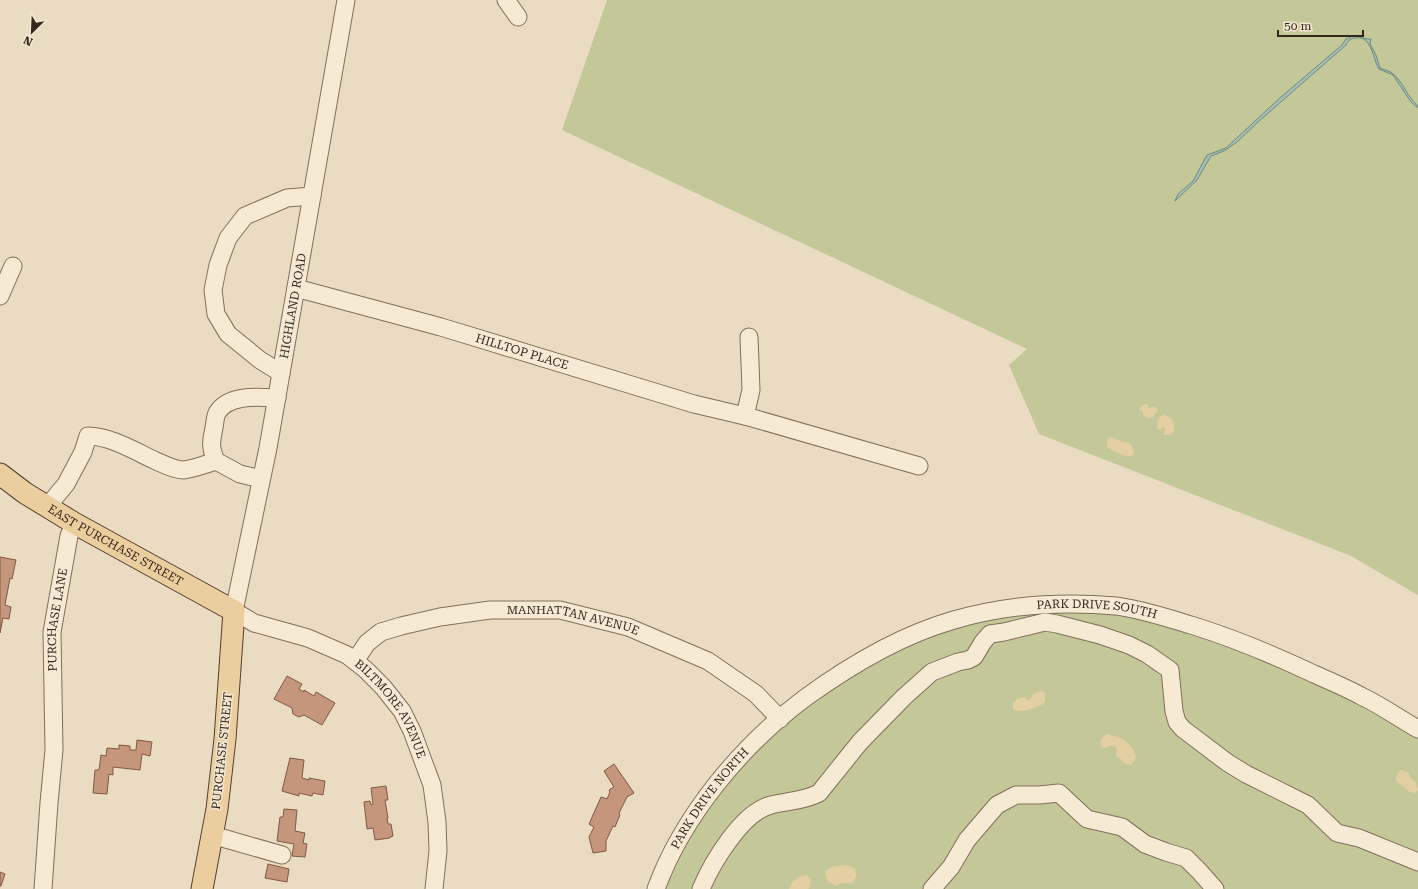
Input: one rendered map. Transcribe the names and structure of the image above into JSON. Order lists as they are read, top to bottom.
{
  "streets": {
    "main road": ["EAST PURCHASE STREET", "PURCHASE STREET"],
    "street": [
      "HIGHLAND ROAD",
      "HILLTOP PLACE",
      "PARK DRIVE SOUTH",
      "PURCHASE LANE",
      "MANHATTAN AVENUE",
      "BILTMORE AVENUE",
      "PARK DRIVE NORTH"
    ]
  },
  "crossings": [
    ["HIGHLAND ROAD", "HILLTOP PLACE"],
    ["HIGHLAND ROAD", "EAST PURCHASE STREET"],
    ["HIGHLAND ROAD", "BILTMORE AVENUE"],
    ["HIGHLAND ROAD", "PURCHASE STREET"],
    ["EAST PURCHASE STREET", "PURCHASE LANE"],
    ["EAST PURCHASE STREET", "BILTMORE AVENUE"],
    ["EAST PURCHASE STREET", "PURCHASE STREET"],
    ["PARK DRIVE SOUTH", "MANHATTAN AVENUE"],
    ["PARK DRIVE SOUTH", "PARK DRIVE NORTH"],
    ["MANHATTAN AVENUE", "BILTMORE AVENUE"],
    ["MANHATTAN AVENUE", "PARK DRIVE NORTH"],
    ["BILTMORE AVENUE", "PURCHASE STREET"]
  ],
  "scale_bar": "50 m",
  "north": "bottom left"
}
